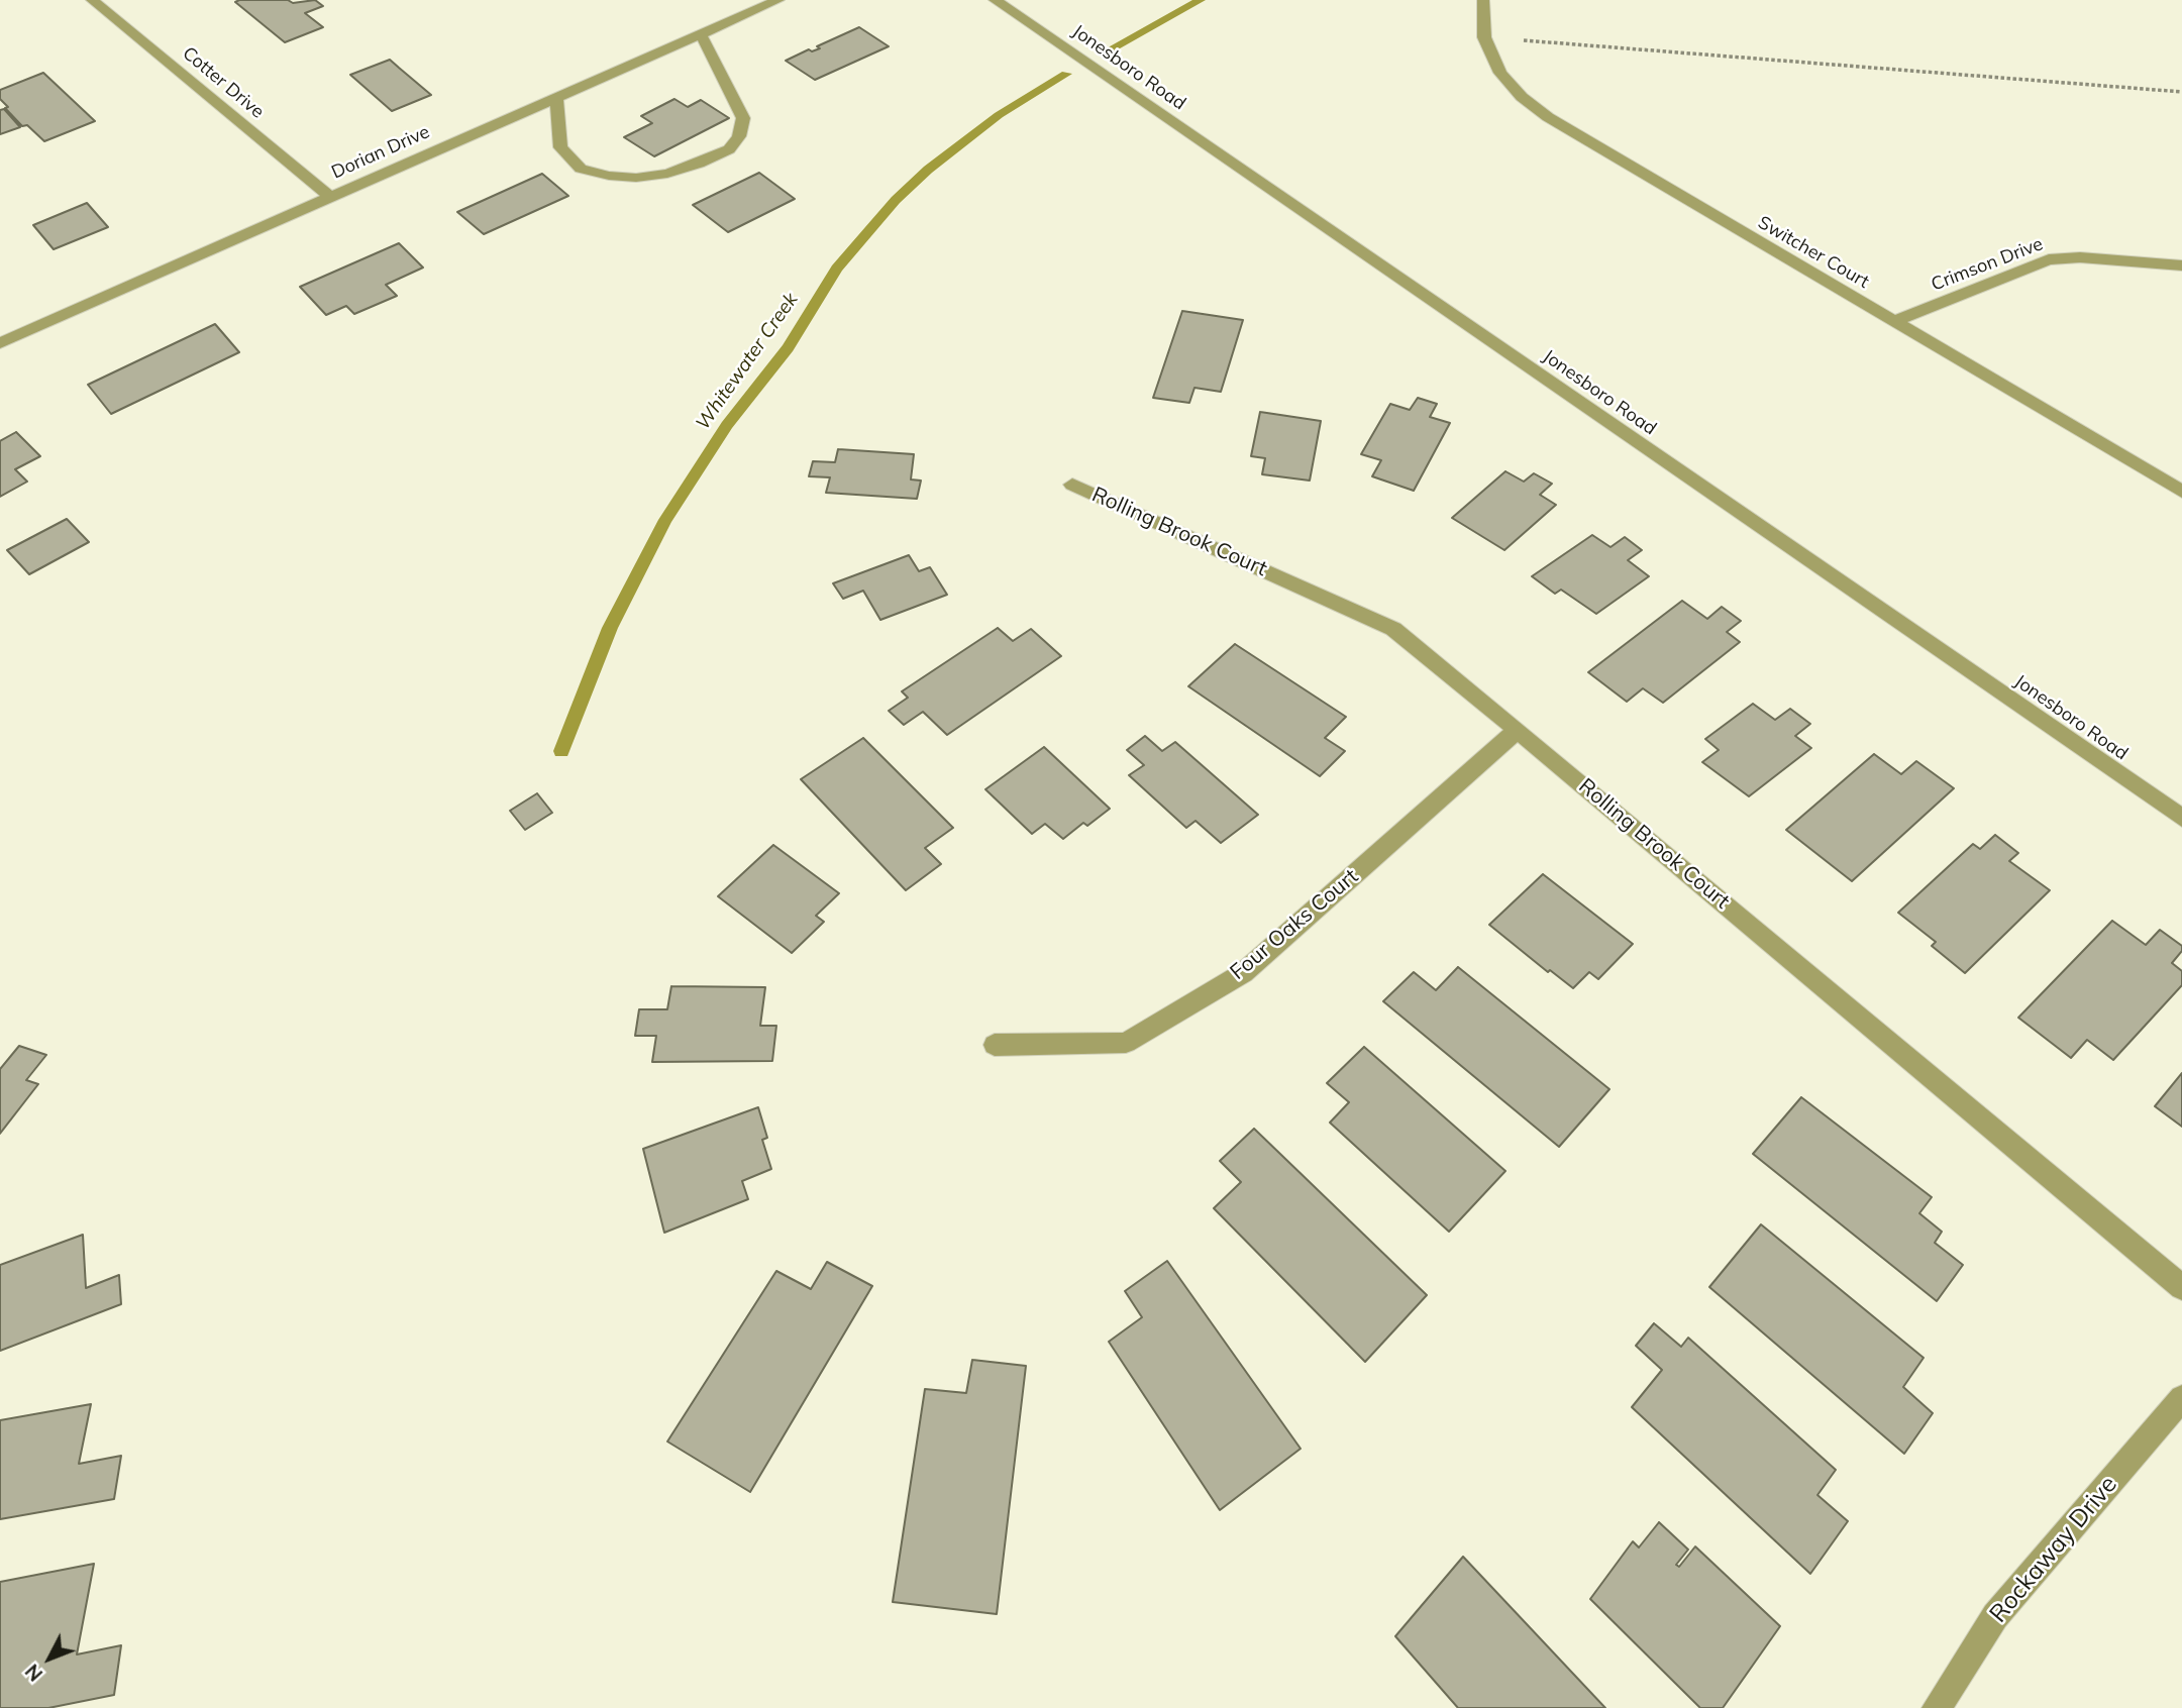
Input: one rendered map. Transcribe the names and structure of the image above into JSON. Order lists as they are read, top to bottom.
{
  "streets": {
    "street": [
      "Jonesboro Road",
      "Cotter Drive",
      "Dorian Drive",
      "Switcher Court",
      "Crimson Drive",
      "Rolling Brook Court",
      "Four Oaks Court",
      "Rockaway Drive"
    ]
  },
  "crossings": [
    ["Cotter Drive", "Dorian Drive"],
    ["Switcher Court", "Crimson Drive"],
    ["Rolling Brook Court", "Four Oaks Court"]
  ],
  "water": ["Whitewater Creek"],
  "north": "bottom left"
}
